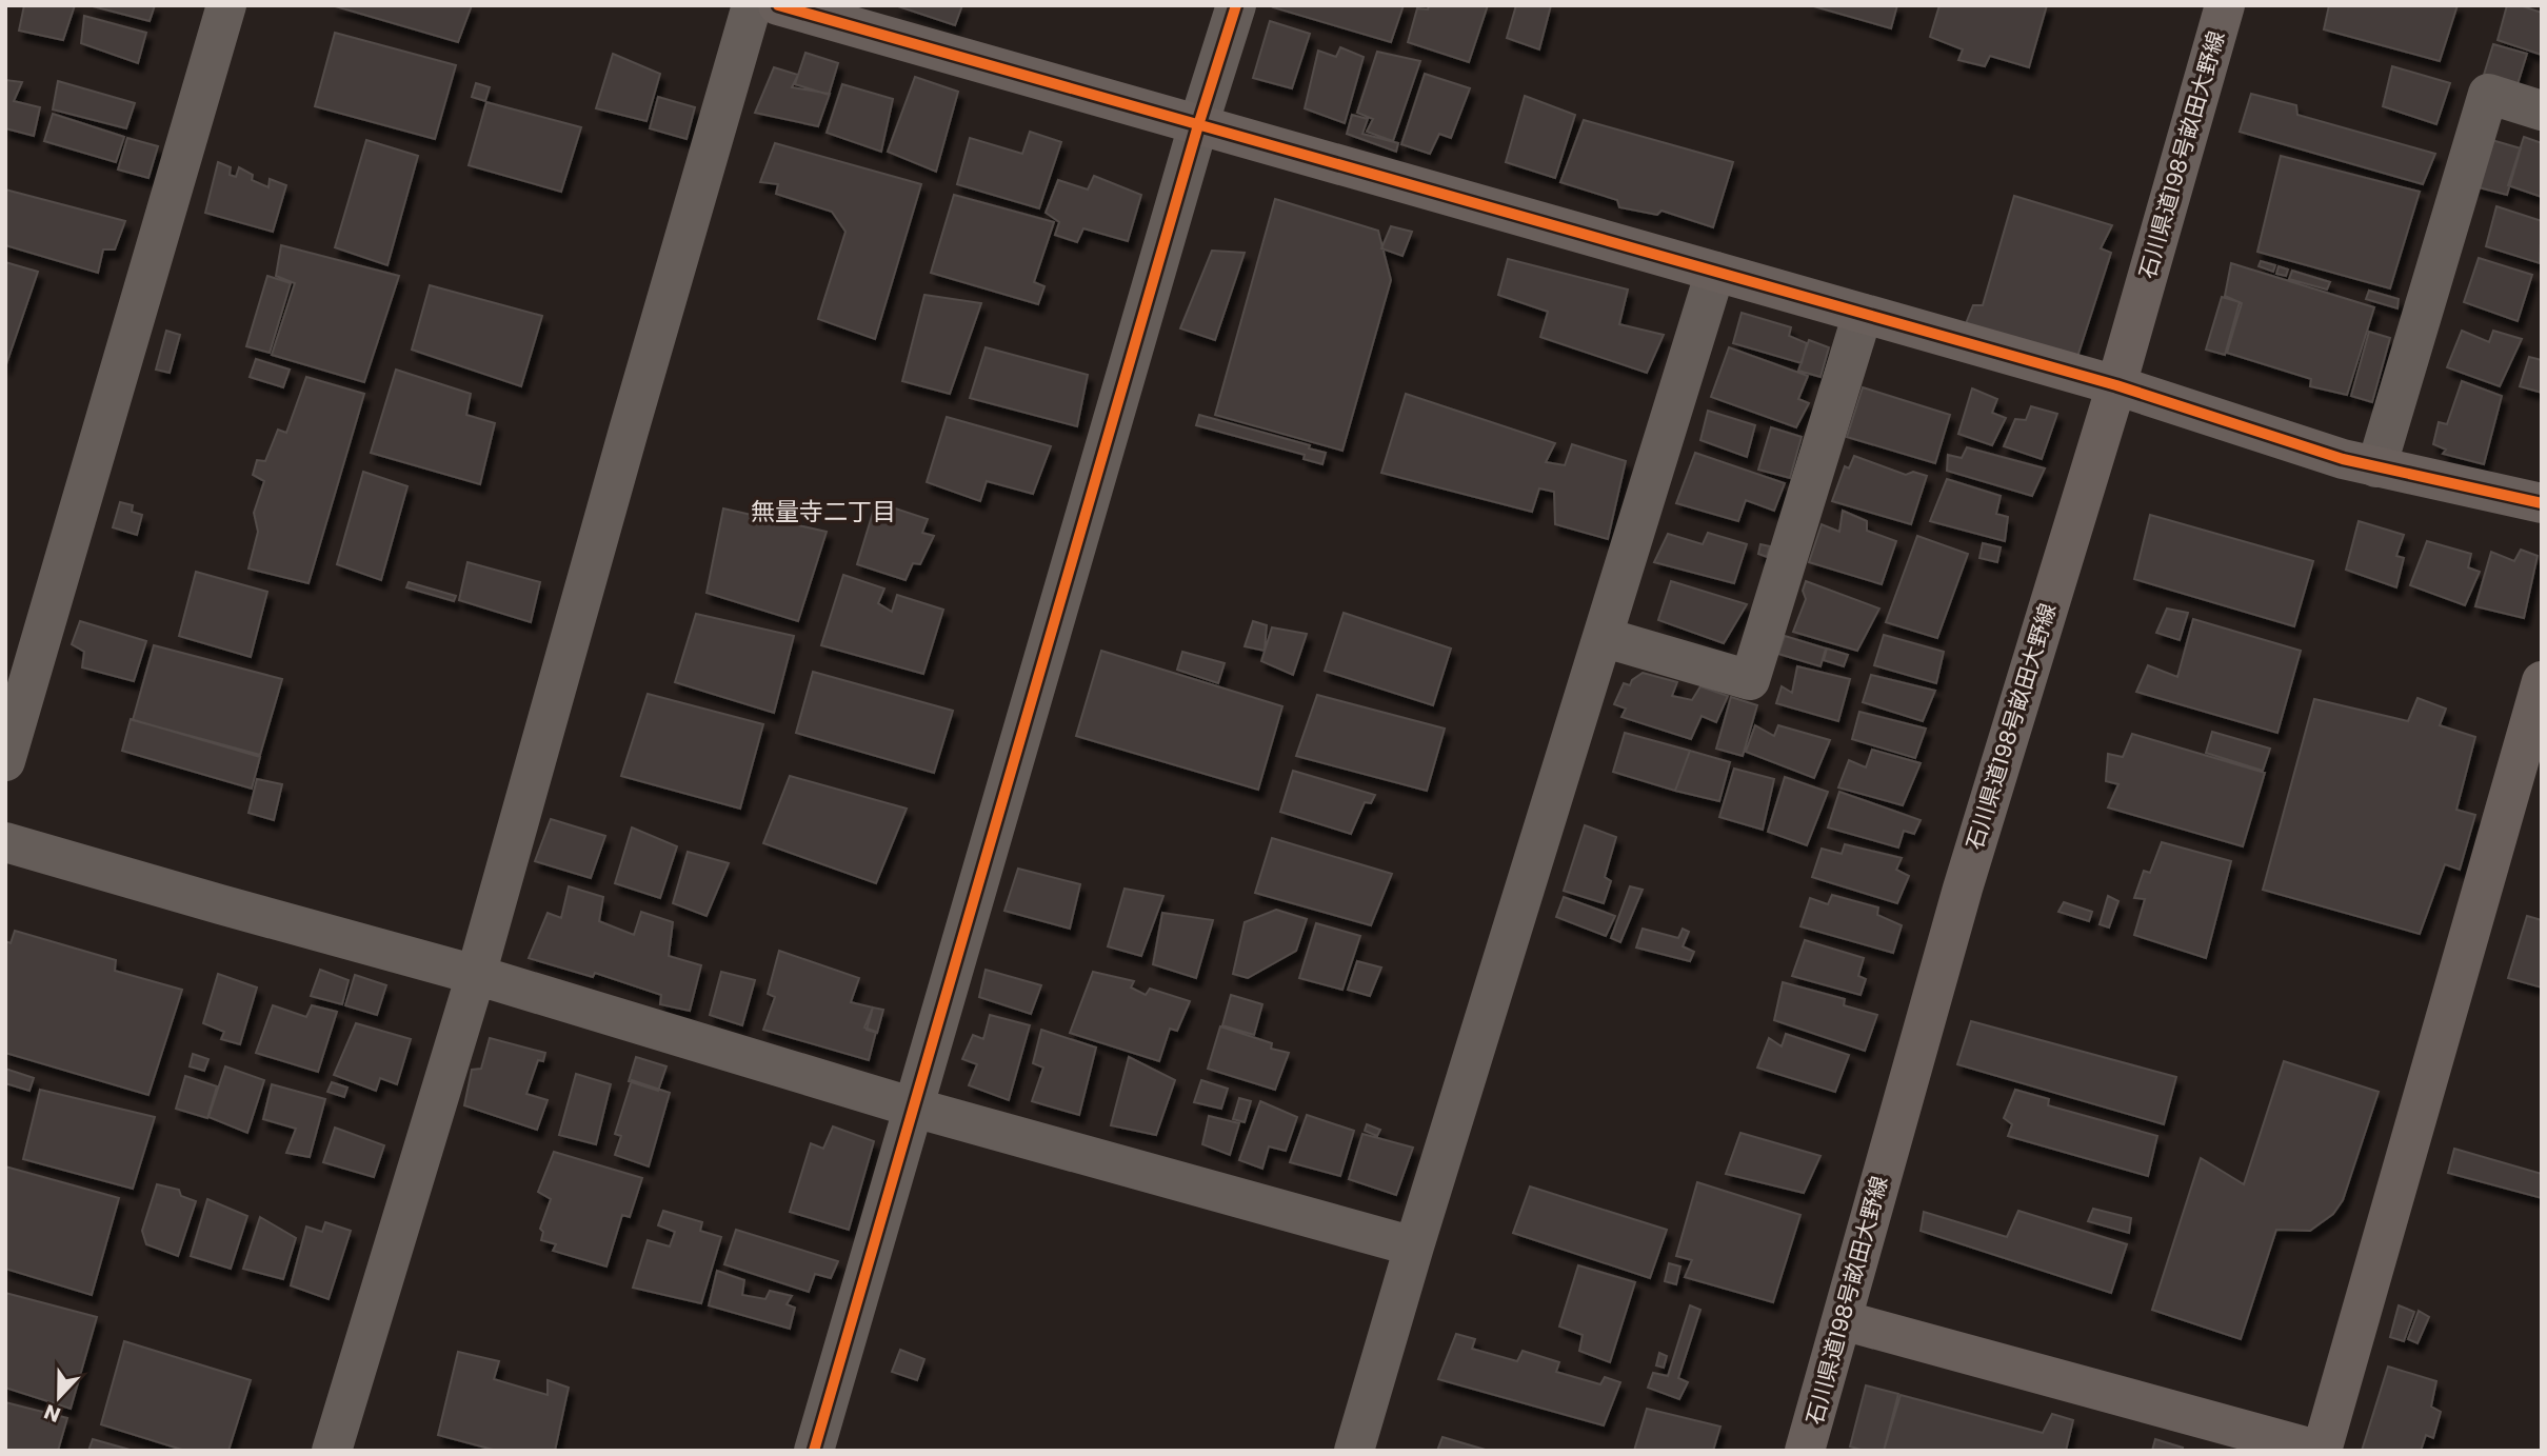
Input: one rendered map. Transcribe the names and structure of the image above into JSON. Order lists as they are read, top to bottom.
{
  "streets": {
    "street": ["石川県道198号畝田大野線"]
  },
  "districts": ["無量寺二丁目"],
  "north": "bottom"
}
